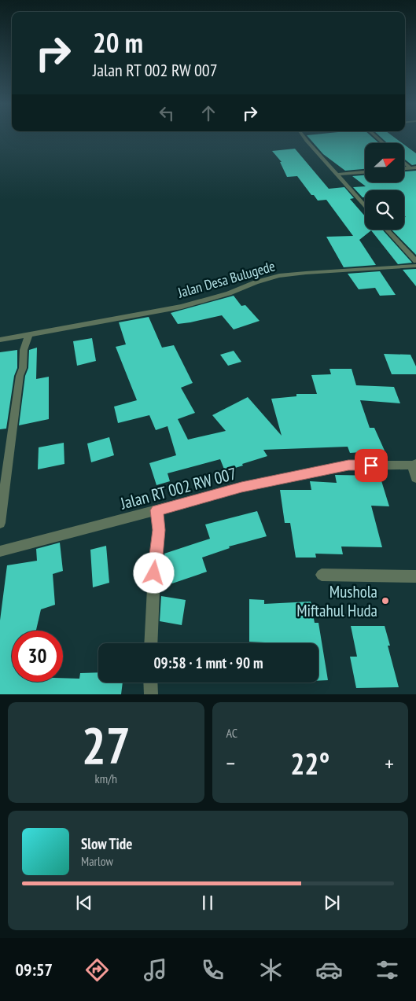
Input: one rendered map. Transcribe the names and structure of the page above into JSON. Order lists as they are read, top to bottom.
{
  "streets": {
    "street": ["Jalan Desa Bulugede", "Jalan RT 002 RW 007"]
  },
  "places": ["Mushola Miftahul Huda"],
  "north": "right",
  "page": {
    "turn": ["20 m", "Jalan RT 002 RW 007"],
    "limit": "30",
    "trip": "09:58 · 1 mnt · 90 m",
    "tile": [
      ["27", "km/h"],
      "AC"
    ],
    "heat": ["−", "22°", "+"],
    "song": ["Slow Tide", "Marlow"],
    "tabs": "09:57"
  }
}
